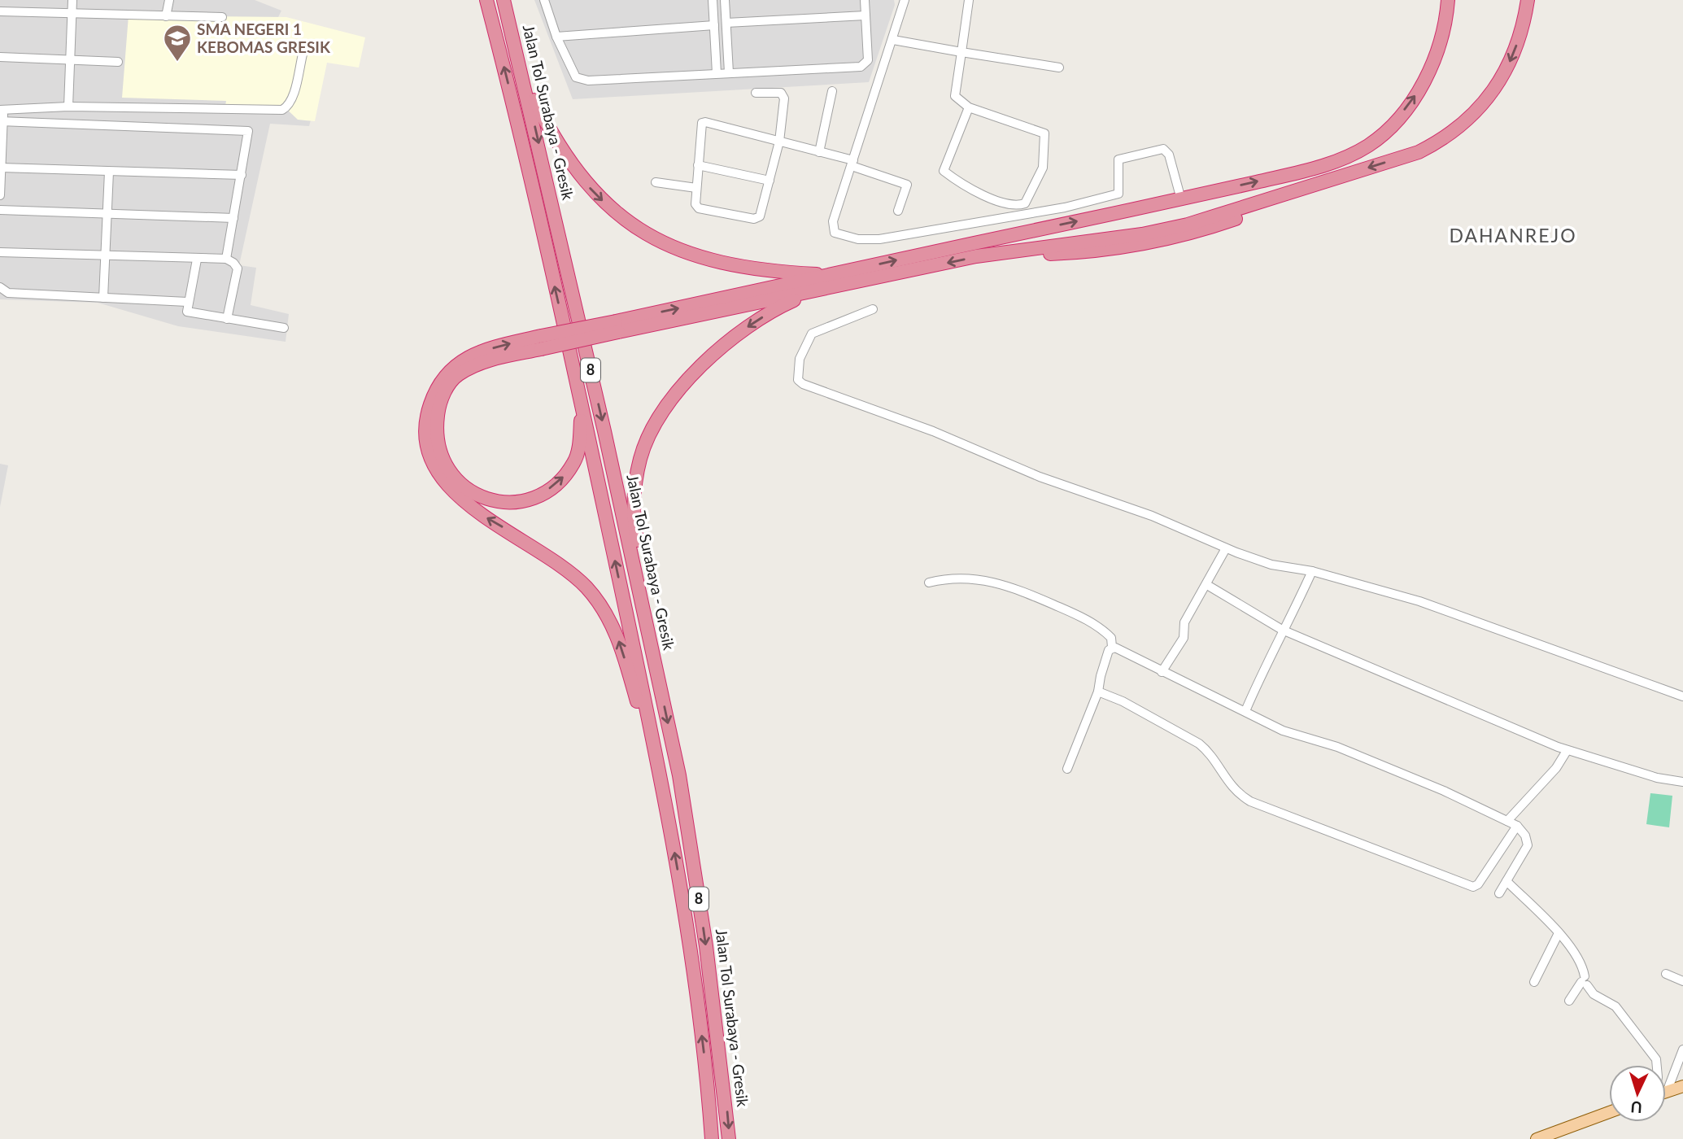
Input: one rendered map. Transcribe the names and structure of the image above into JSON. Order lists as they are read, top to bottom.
{
  "streets": {
    "highway": ["Jalan Tol Surabaya - Gresik", "8"]
  },
  "districts": ["DAHANREJO"],
  "places": {
    "school or university": ["SMA NEGERI 1 KEBOMAS GRESIK"]
  },
  "north": "bottom"
}
